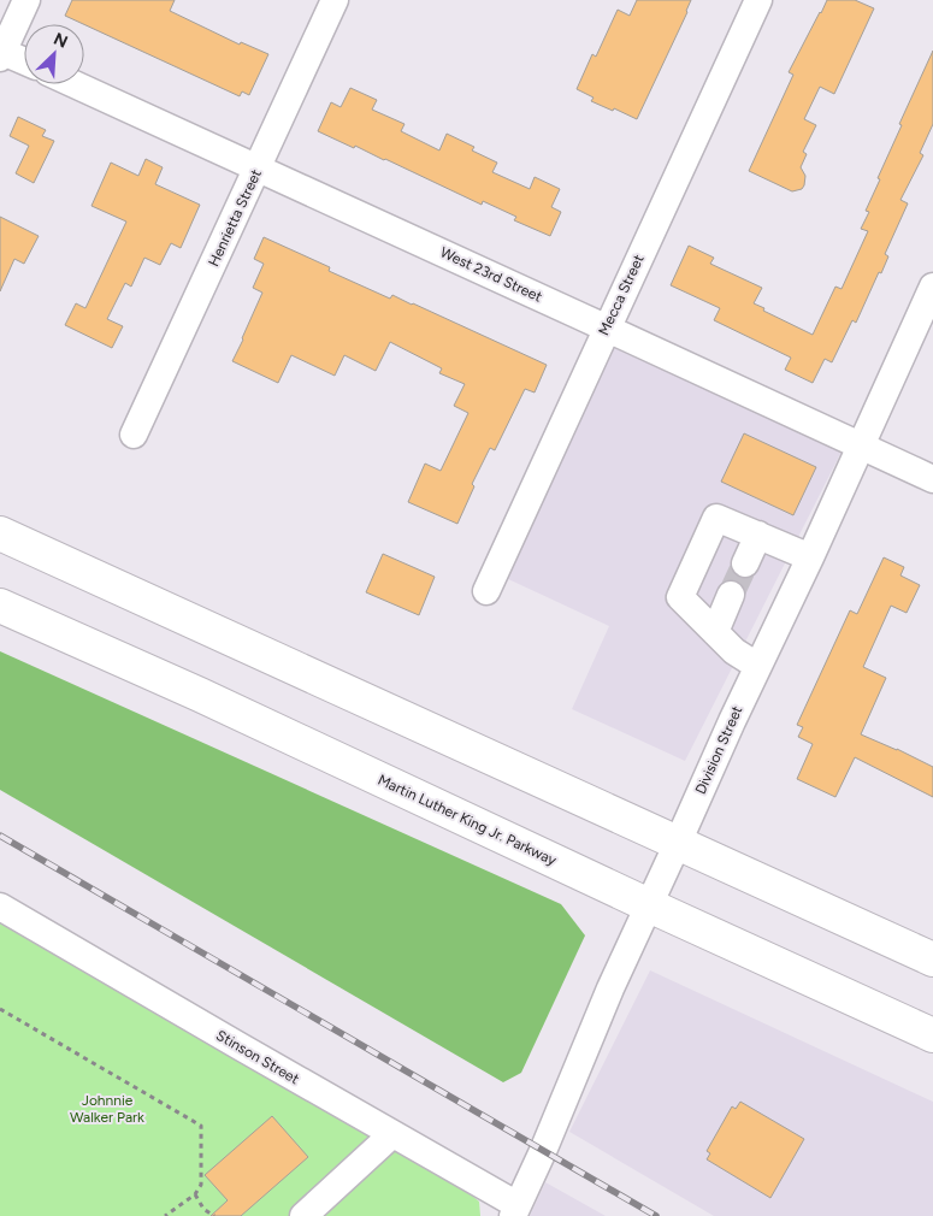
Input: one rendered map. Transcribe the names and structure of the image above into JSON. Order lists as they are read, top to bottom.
{
  "streets": {
    "highway": ["Martin Luther King Jr. Parkway"],
    "street": [
      "Henrietta Street",
      "West 23rd Street",
      "Mecca Street",
      "Division Street",
      "Stinson Street"
    ]
  },
  "crossings": [
    ["Henrietta Street", "West 23rd Street"],
    ["West 23rd Street", "Mecca Street"],
    ["West 23rd Street", "Division Street"],
    ["Division Street", "Martin Luther King Jr. Parkway"],
    ["Division Street", "Stinson Street"]
  ],
  "parks": ["Johnnie Walker Park"],
  "north": "top right"
}
